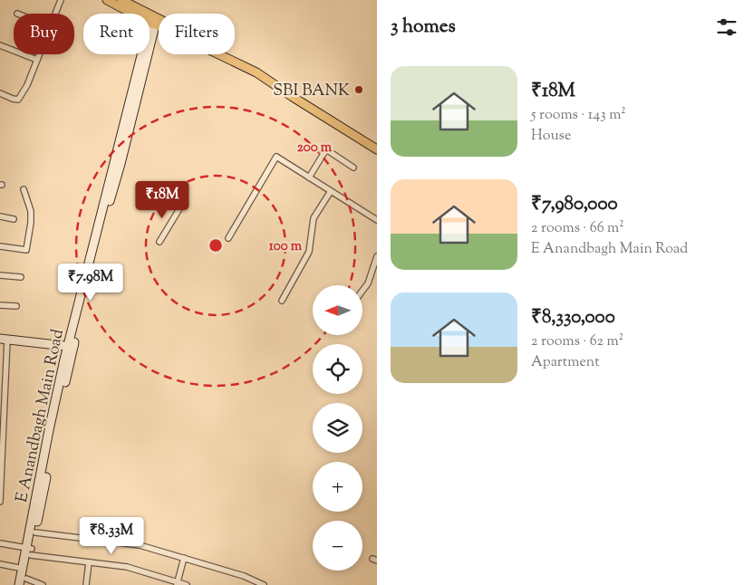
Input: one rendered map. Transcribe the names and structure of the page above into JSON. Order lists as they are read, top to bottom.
{
  "streets": {
    "street": ["E Anandbagh Main Road"]
  },
  "places": ["SBI BANK"],
  "north": "left",
  "page": {
    "heading": "3 homes",
    "chip": ["Buy", "Rent", "Filters"],
    "list": [
      {
        "name": "₹18M",
        "note": "5 rooms · 143 m² · House"
      },
      {
        "name": "₹7,980,000",
        "note": "2 rooms · 66 m² · E Anandbagh Main Road"
      },
      {
        "name": "₹8,330,000",
        "note": "2 rooms · 62 m² · Apartment"
      }
    ],
    "price": ["₹18M", "₹7.98M", "₹8.33M"],
    "map_buttons": ["+", "−"]
  },
  "rings": ["200 m", "100 m"]
}
